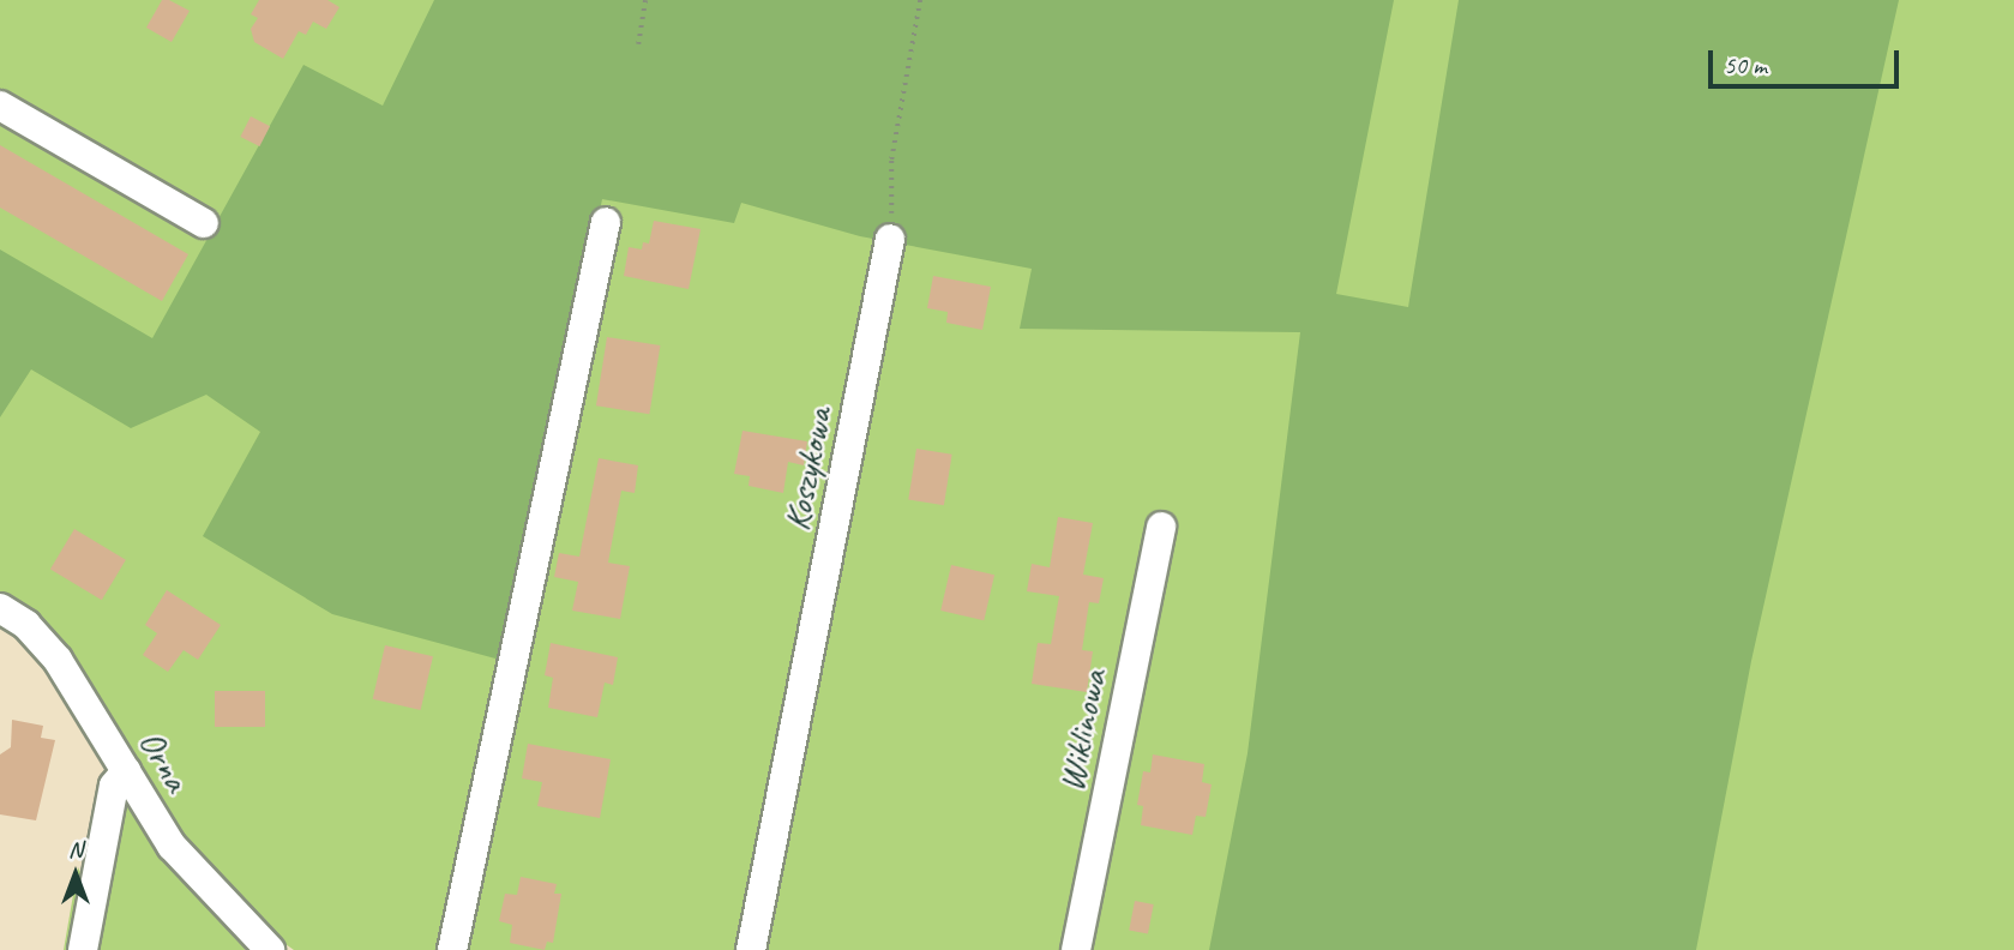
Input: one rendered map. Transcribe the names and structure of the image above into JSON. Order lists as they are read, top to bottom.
{
  "streets": {
    "street": ["Koszykowa", "Wiklinowa", "Orna"]
  },
  "scale_bar": "50 m",
  "north": "top"
}
